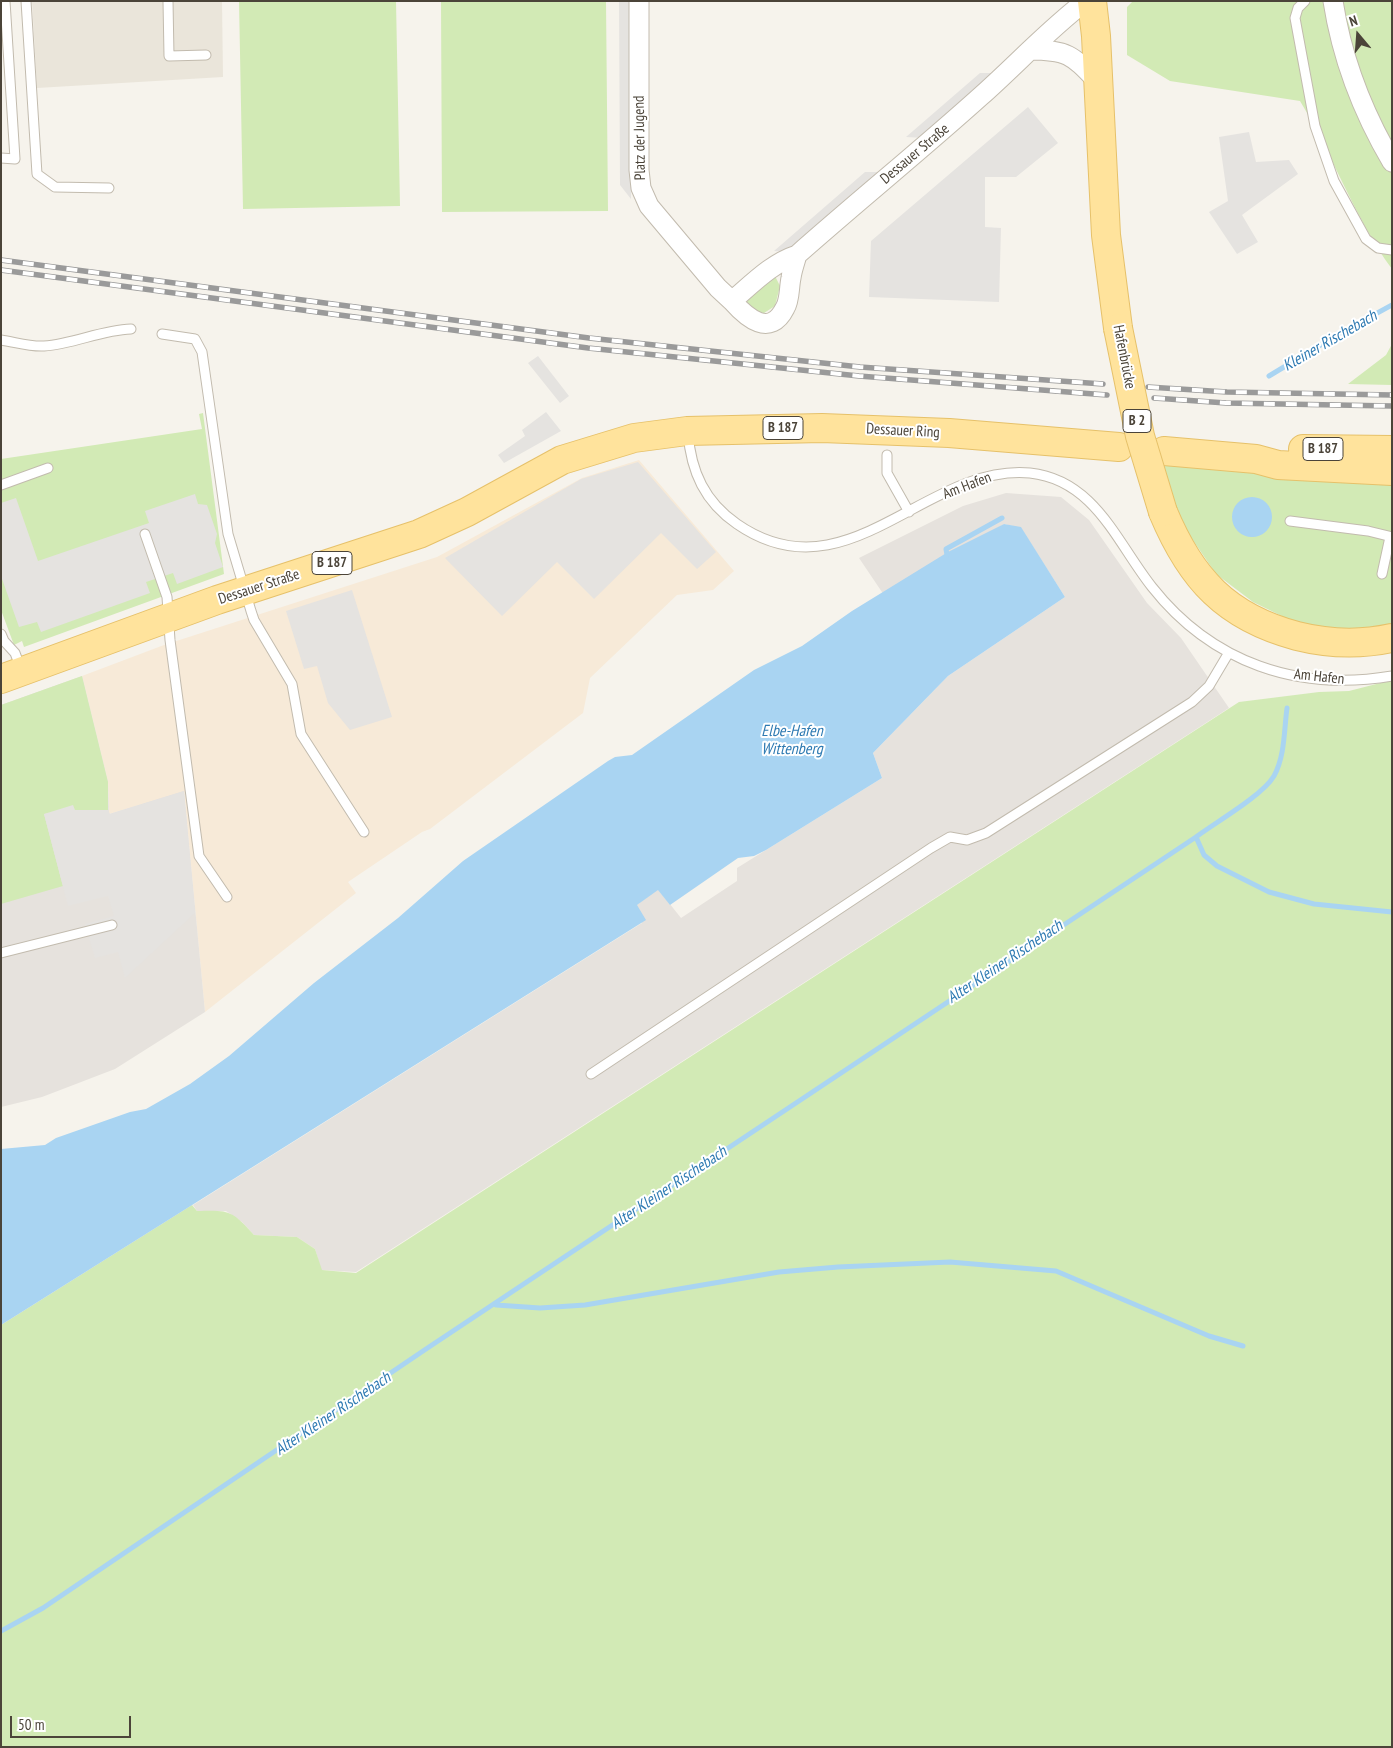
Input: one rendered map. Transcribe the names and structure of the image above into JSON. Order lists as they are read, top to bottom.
{
  "streets": {
    "main road": [
      "Dessauer Straße",
      "Hafenbrücke",
      "B 2",
      "B 187",
      "Dessauer Ring"
    ],
    "street": ["Platz der Jugend"],
    "lane": ["Am Hafen"]
  },
  "crossings": [
    ["Platz der Jugend", "Dessauer Straße"],
    ["Dessauer Straße", "Dessauer Ring"],
    ["Dessauer Straße", "Am Hafen"],
    ["Dessauer Ring", "Am Hafen"]
  ],
  "water": ["Kleiner Rischebach", "Elbe-Hafen Wittenberg", "Alter Kleiner Rischebach"],
  "scale_bar": "50 m",
  "north": "top"
}
